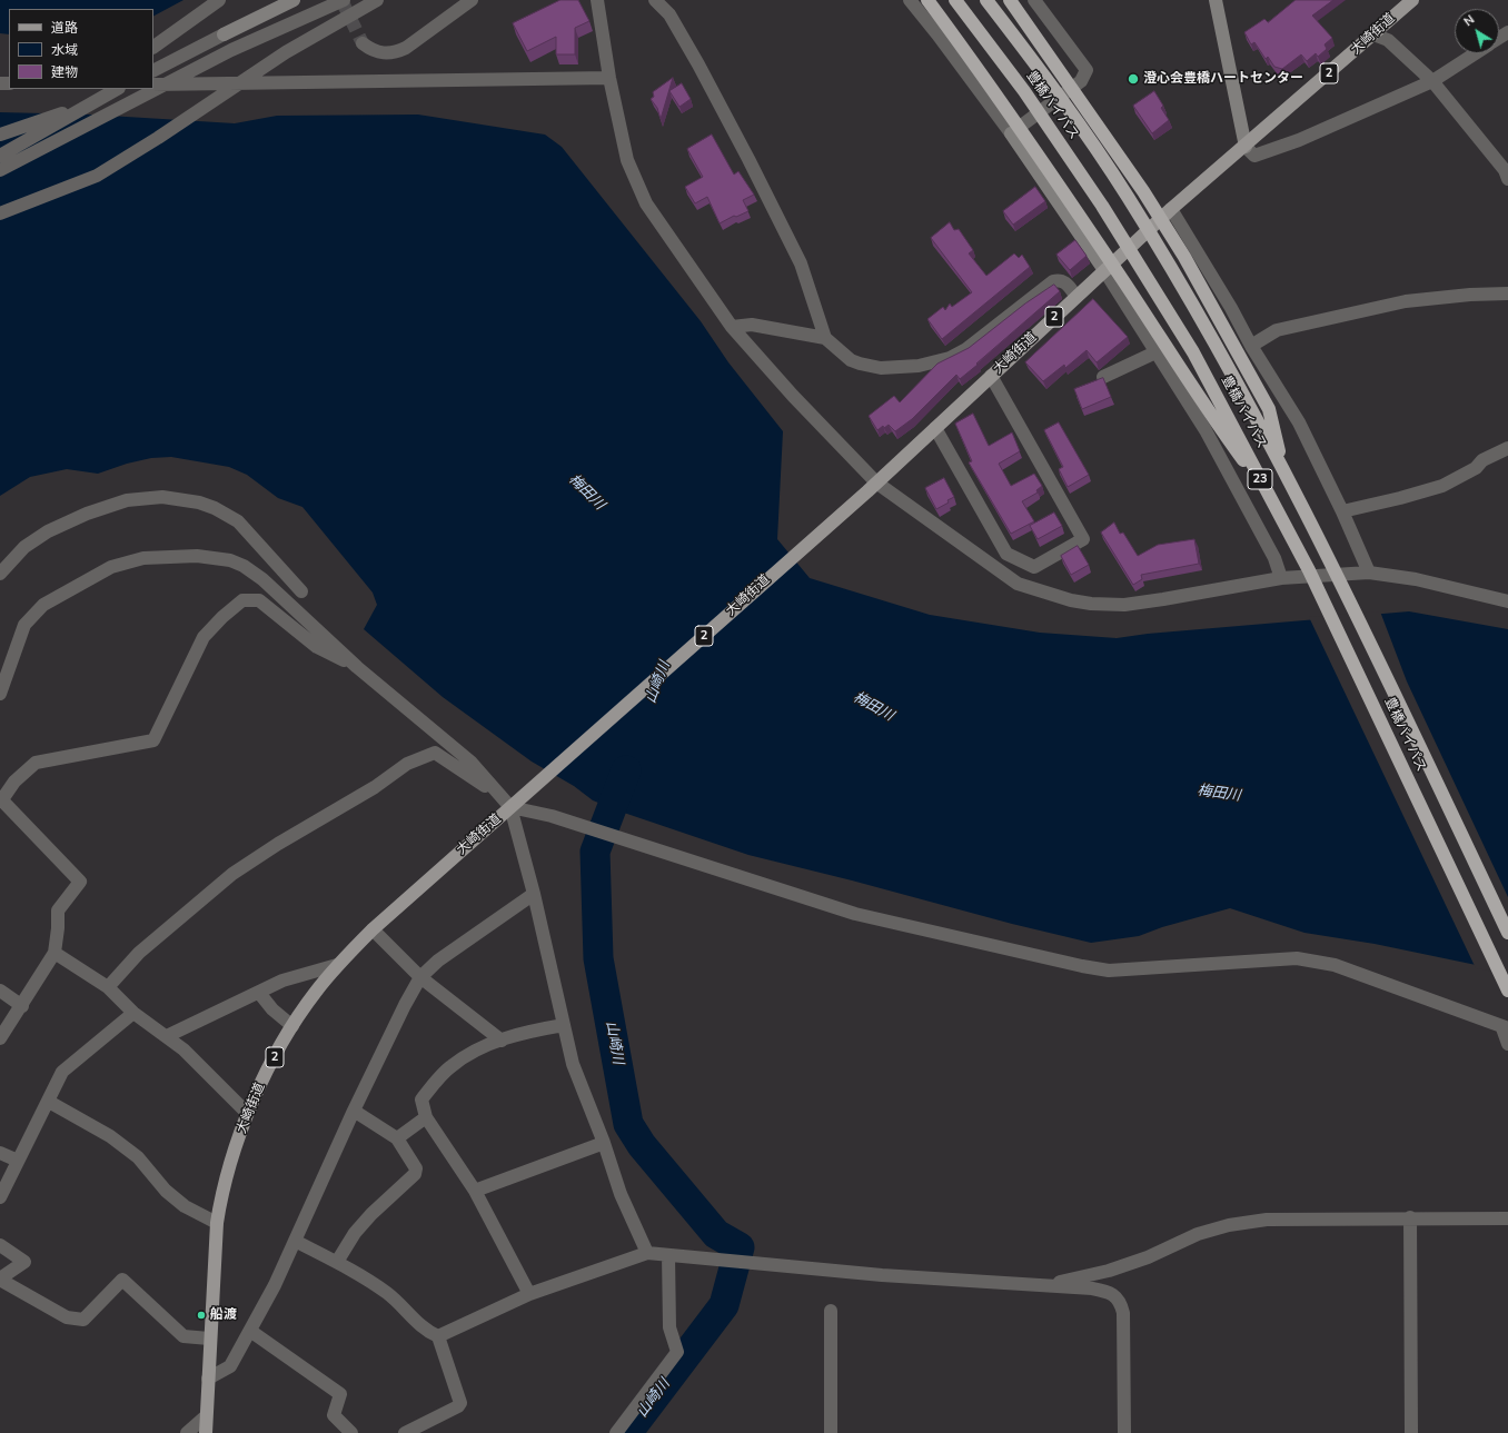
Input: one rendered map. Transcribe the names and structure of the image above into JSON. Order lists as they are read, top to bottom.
{
  "streets": {
    "highway": ["豊橋バイパス", "23"],
    "main road": ["大崎街道", "2"]
  },
  "crossings": [
    ["豊橋バイパス", "23"]
  ],
  "water": ["梅田川", "山崎川"],
  "places": ["澄心会豊橋ハートセンター", "船渡"],
  "legend": ["道路", "水域", "建物"],
  "north": "top left"
}
